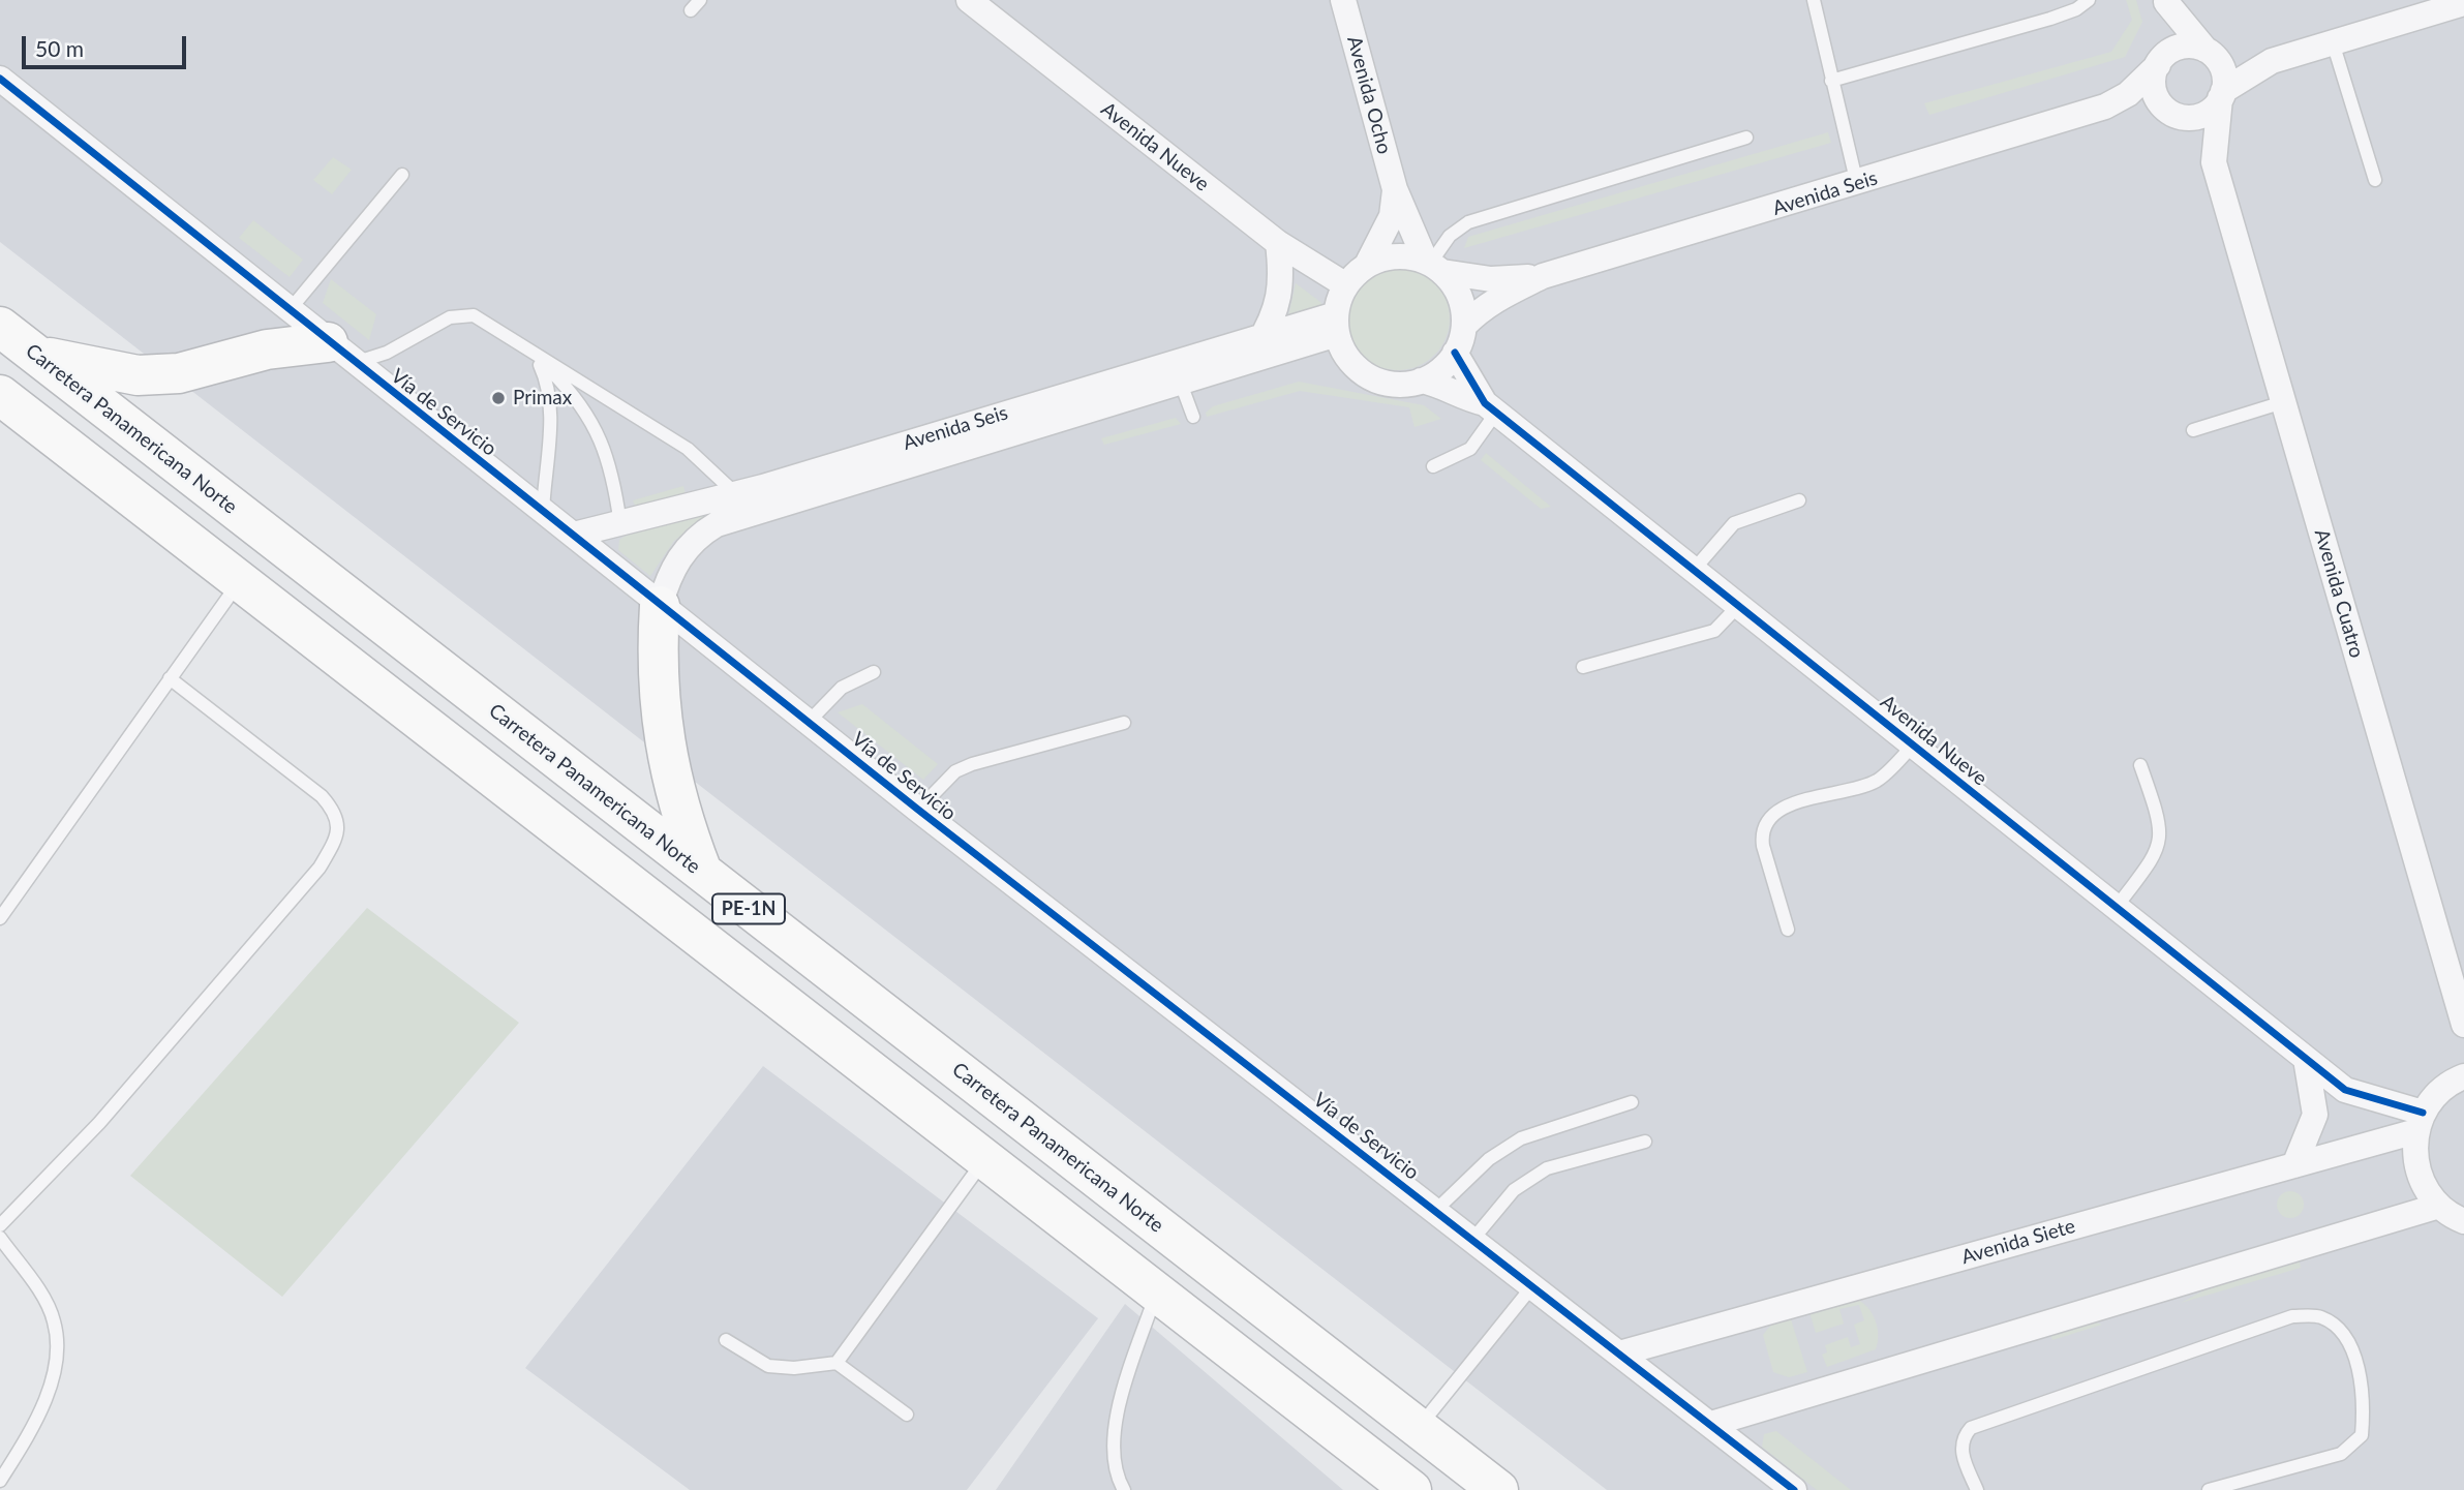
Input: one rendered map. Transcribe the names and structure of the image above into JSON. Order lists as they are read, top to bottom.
{
  "streets": {
    "highway": ["Carretera Panamericana Norte", "PE-1N"],
    "street": [
      "Avenida Ocho",
      "Avenida Nueve",
      "Avenida Seis",
      "Vía de Servicio",
      "Avenida Cuatro",
      "Avenida Siete"
    ]
  },
  "crossings": [
    ["Avenida Ocho", "Avenida Nueve"],
    ["Avenida Ocho", "Avenida Seis"],
    ["Avenida Nueve", "Avenida Seis"],
    ["Avenida Nueve", "Avenida Siete"],
    ["Avenida Seis", "Vía de Servicio"],
    ["Vía de Servicio", "Avenida Siete"]
  ],
  "places": ["Primax"],
  "scale_bar": "50 m"
}
